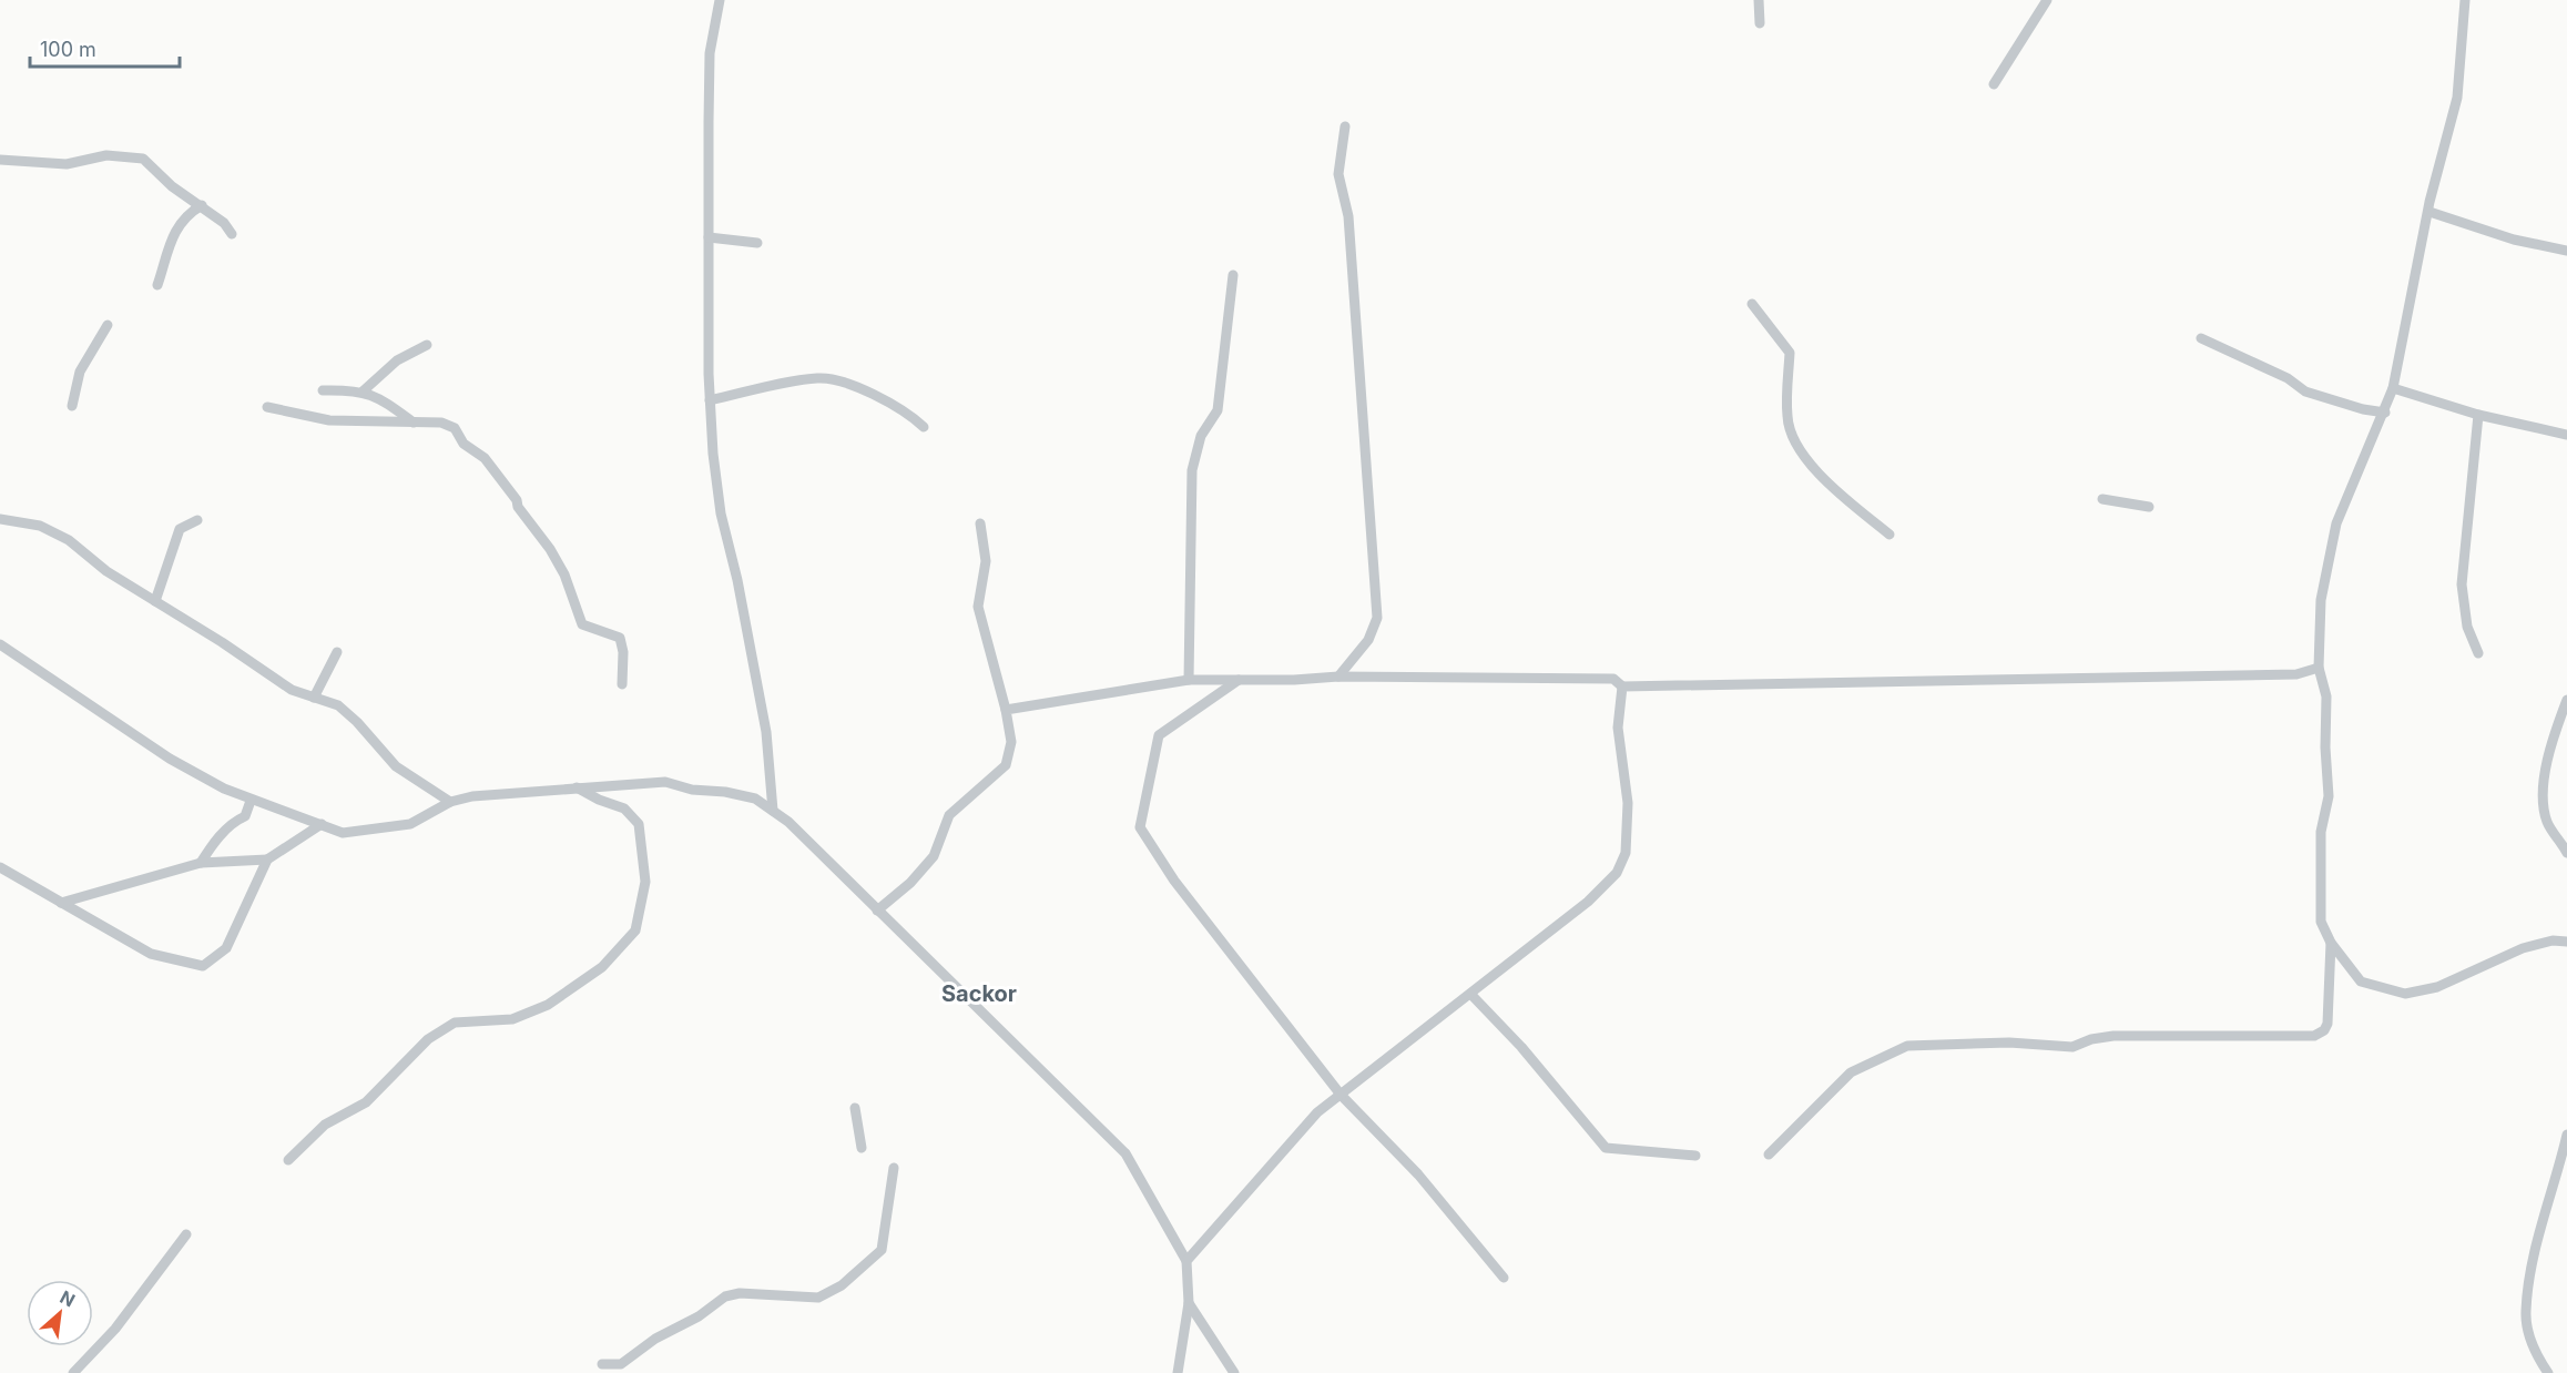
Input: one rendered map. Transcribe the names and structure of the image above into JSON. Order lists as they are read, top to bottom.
{
  "districts": ["Sackor"],
  "scale_bar": "100 m",
  "north": "top right"
}
